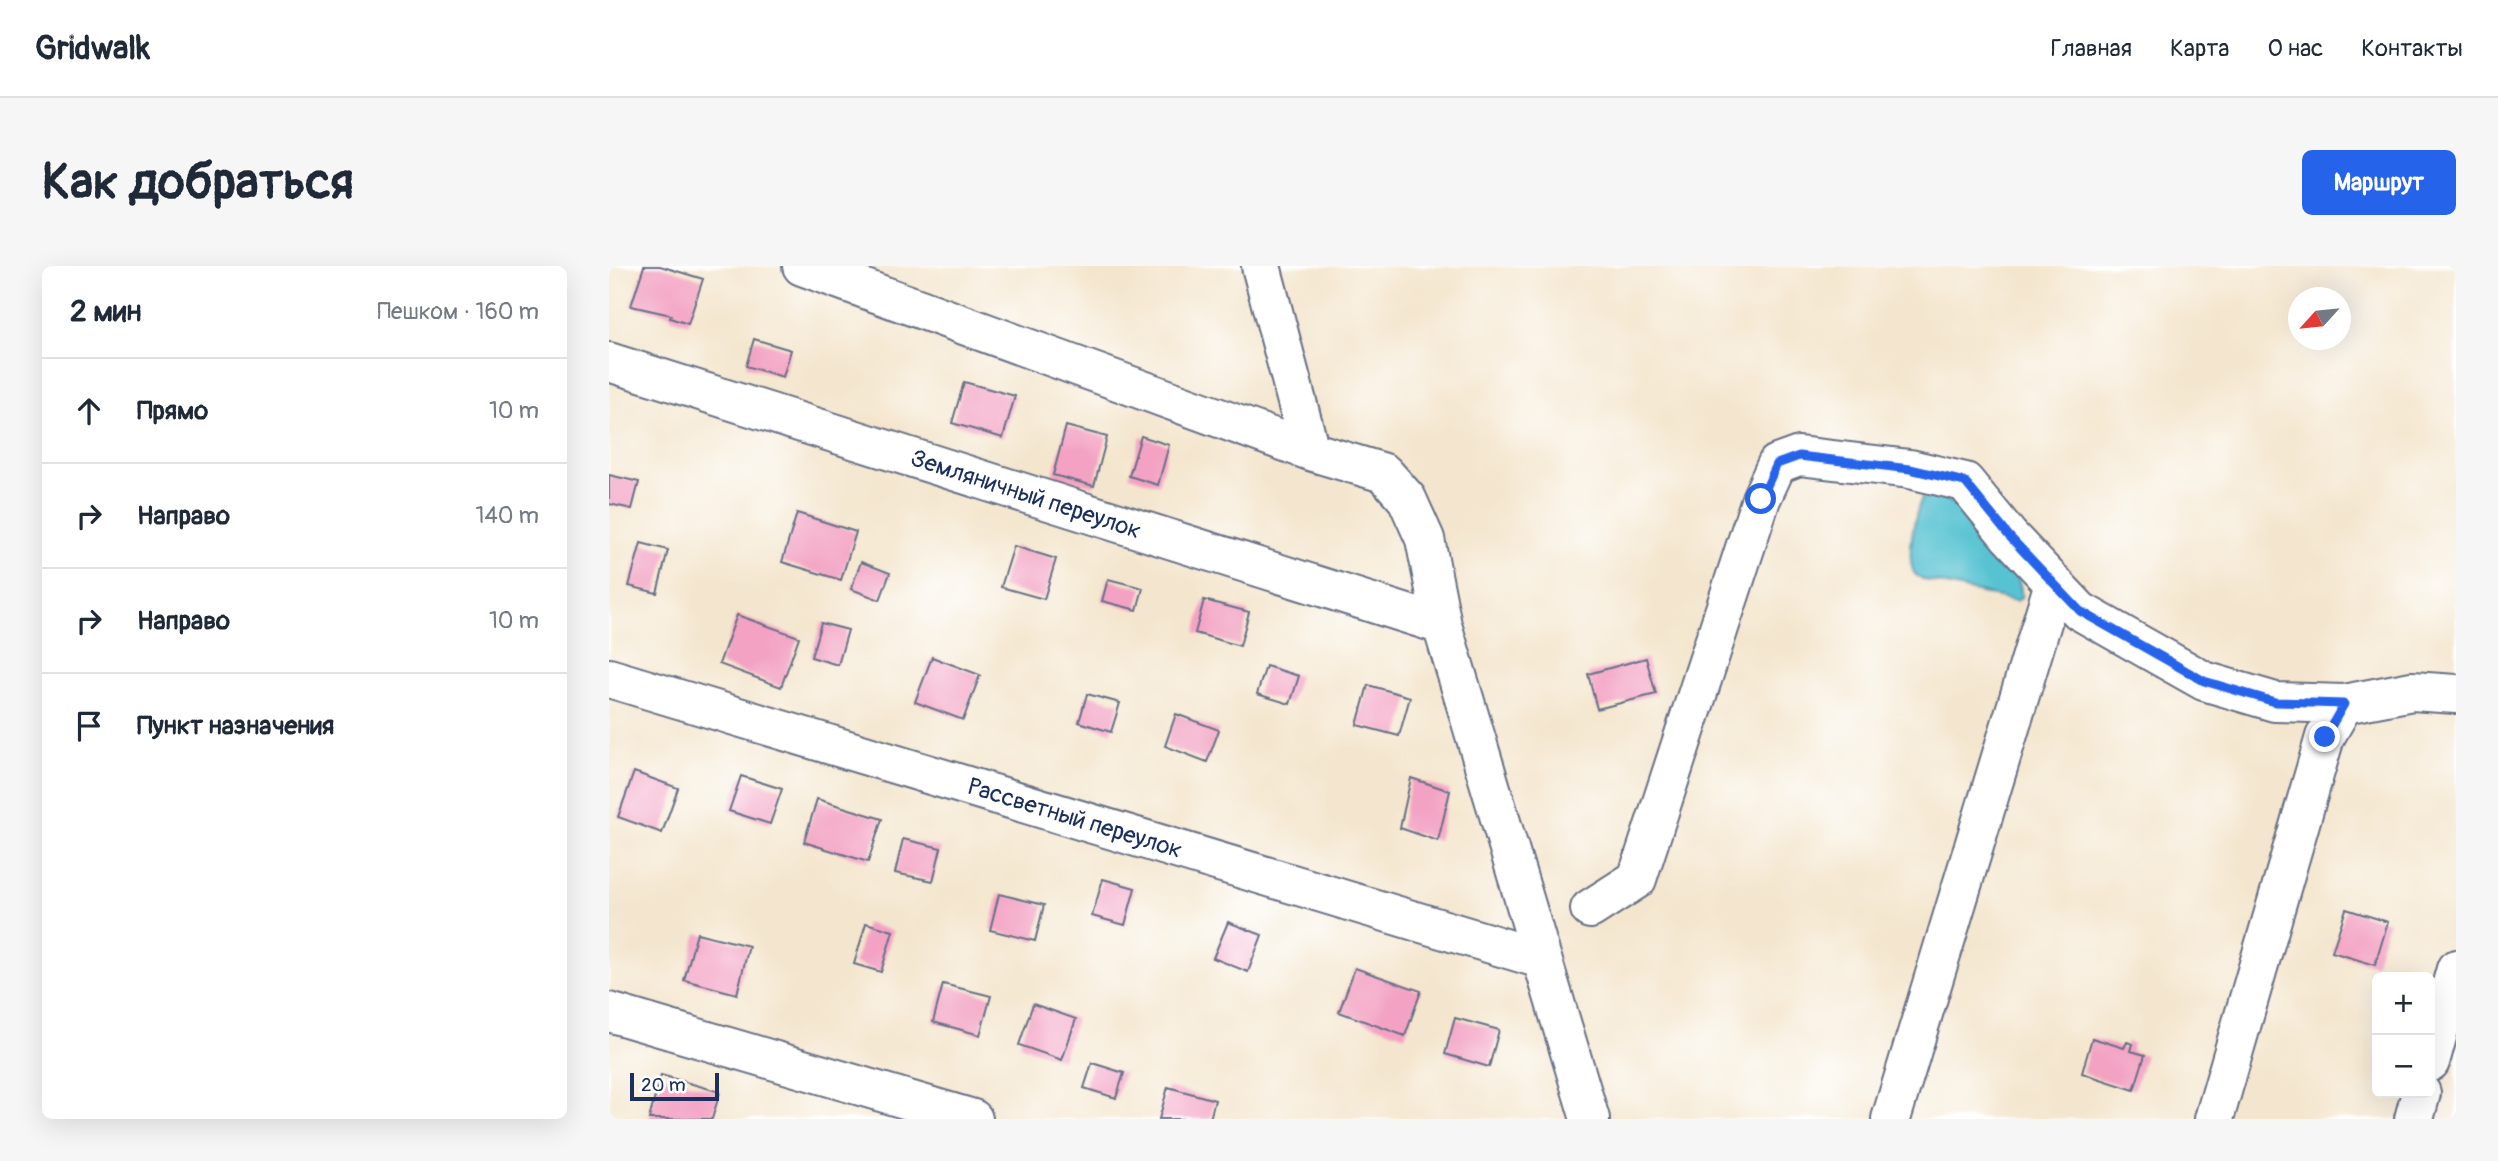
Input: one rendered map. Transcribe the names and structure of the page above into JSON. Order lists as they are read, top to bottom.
{
  "streets": {
    "street": ["Земляничный переулок", "Рассветный переулок"]
  },
  "scale_bar": "20 m",
  "north": "bottom left",
  "page": {
    "header": "Gridwalk",
    "nav": [
      "Главная",
      "Карта",
      "О нас",
      "Контакты"
    ],
    "buttons": "Маршрут",
    "title": "Как добраться",
    "heading": ["2 мин", "Пешком · 160 m"],
    "list": [
      ["Прямо", "10 m"],
      ["Направо", "140 m"],
      ["Направо", "10 m"],
      "Пункт назначения"
    ],
    "map_buttons": ["+", "−"],
    "scale": "20 m"
  }
}
